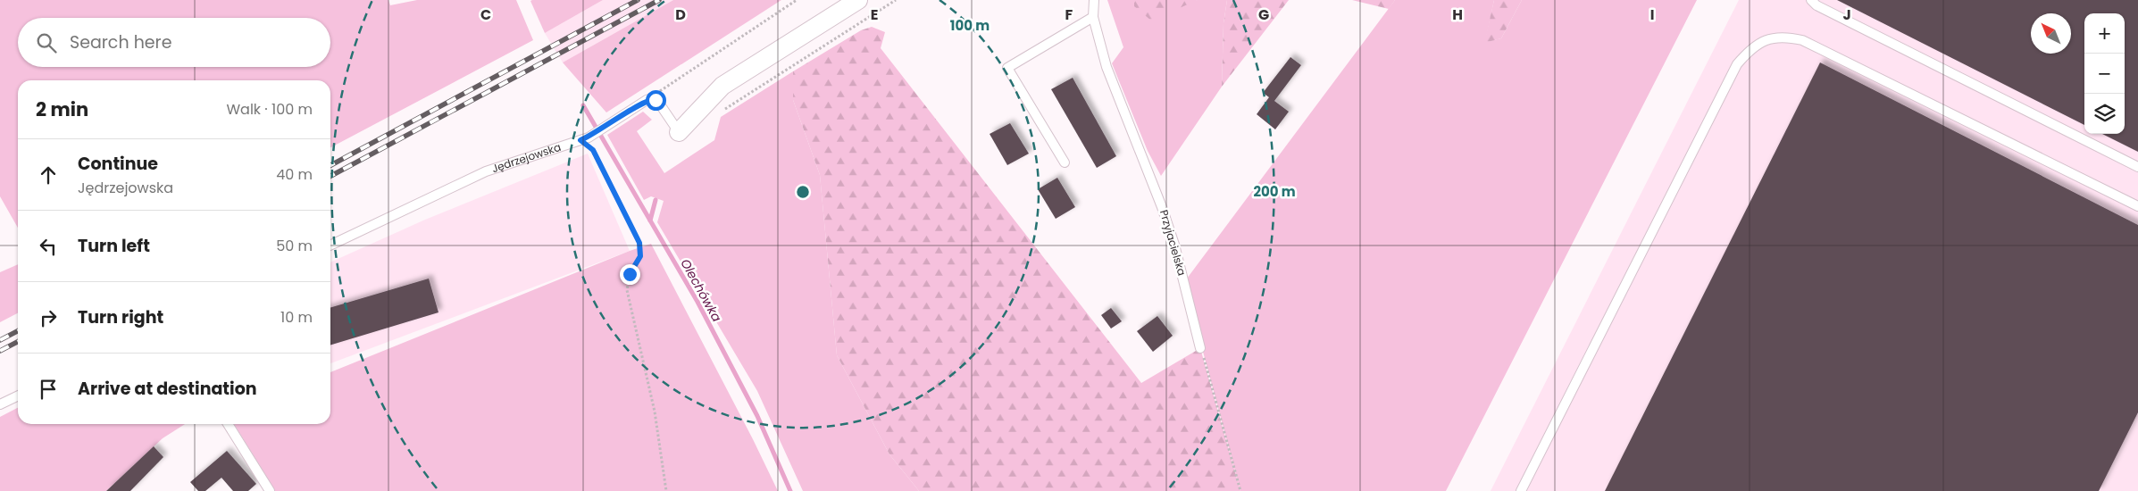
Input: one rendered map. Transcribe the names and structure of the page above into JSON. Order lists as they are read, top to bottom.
{
  "streets": {
    "lane": ["Jędrzejowska", "Przyjacielska"]
  },
  "water": ["Olechówka"],
  "north": "top left",
  "page": {
    "map_buttons": ["+", "−"],
    "search": "Search here",
    "heading": ["2 min", "Walk · 100 m"],
    "list": [
      ["Continue", "Jędrzejowska", "40 m"],
      ["Turn left", "50 m"],
      ["Turn right", "10 m"],
      "Arrive at destination"
    ]
  },
  "grid": {
    "columns": [
      "C",
      "D",
      "E",
      "F",
      "G",
      "H",
      "I",
      "J"
    ]
  },
  "rings": ["100 m", "200 m"]
}
